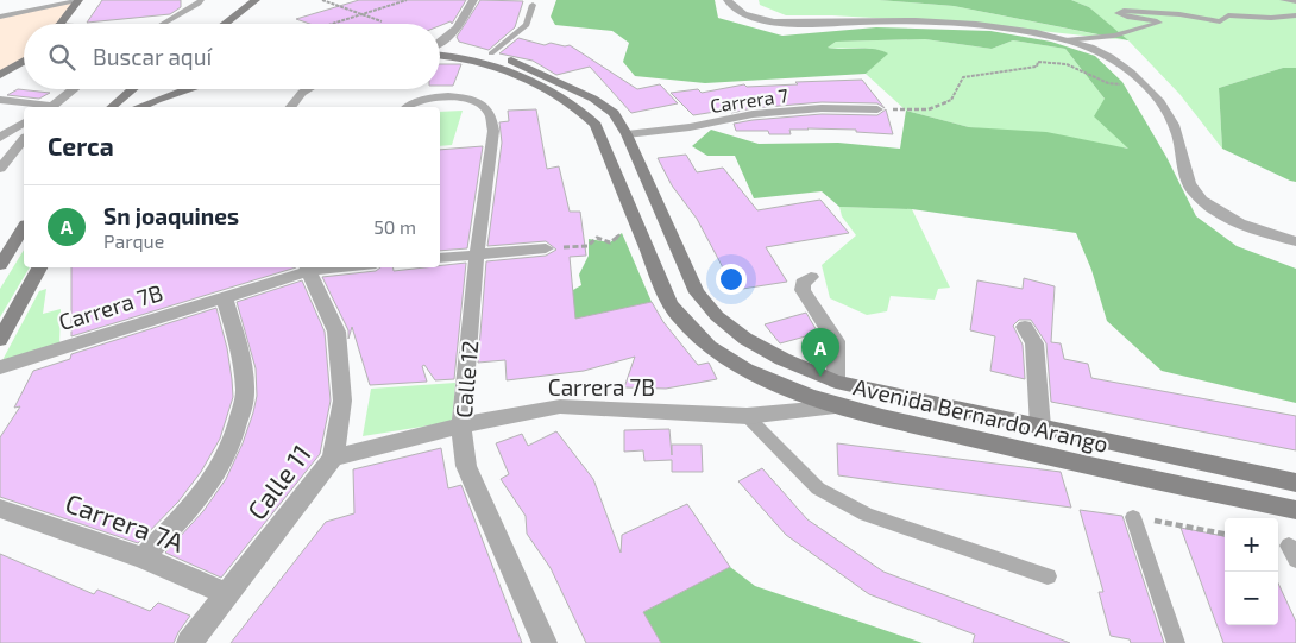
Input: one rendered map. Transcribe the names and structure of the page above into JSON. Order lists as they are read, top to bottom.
{
  "streets": {
    "main road": ["Avenida Bernardo Arango"],
    "street": [
      "Carrera 7",
      "Carrera 7B",
      "Calle 12",
      "Calle 11",
      "Carrera 7A"
    ]
  },
  "crossings": [
    ["Carrera 7", "Avenida Bernardo Arango"],
    ["Carrera 7B", "Calle 12"],
    ["Carrera 7B", "Avenida Bernardo Arango"],
    ["Carrera 7B", "Calle 11"],
    ["Calle 11", "Carrera 7A"]
  ],
  "page": {
    "search": "Buscar aquí",
    "heading": "Cerca",
    "list": [
      {
        "mark": "A",
        "name": "Sn joaquines",
        "note": "Parque",
        "value": "50 m"
      }
    ],
    "pins": "A",
    "map_buttons": ["+", "−"]
  }
}
